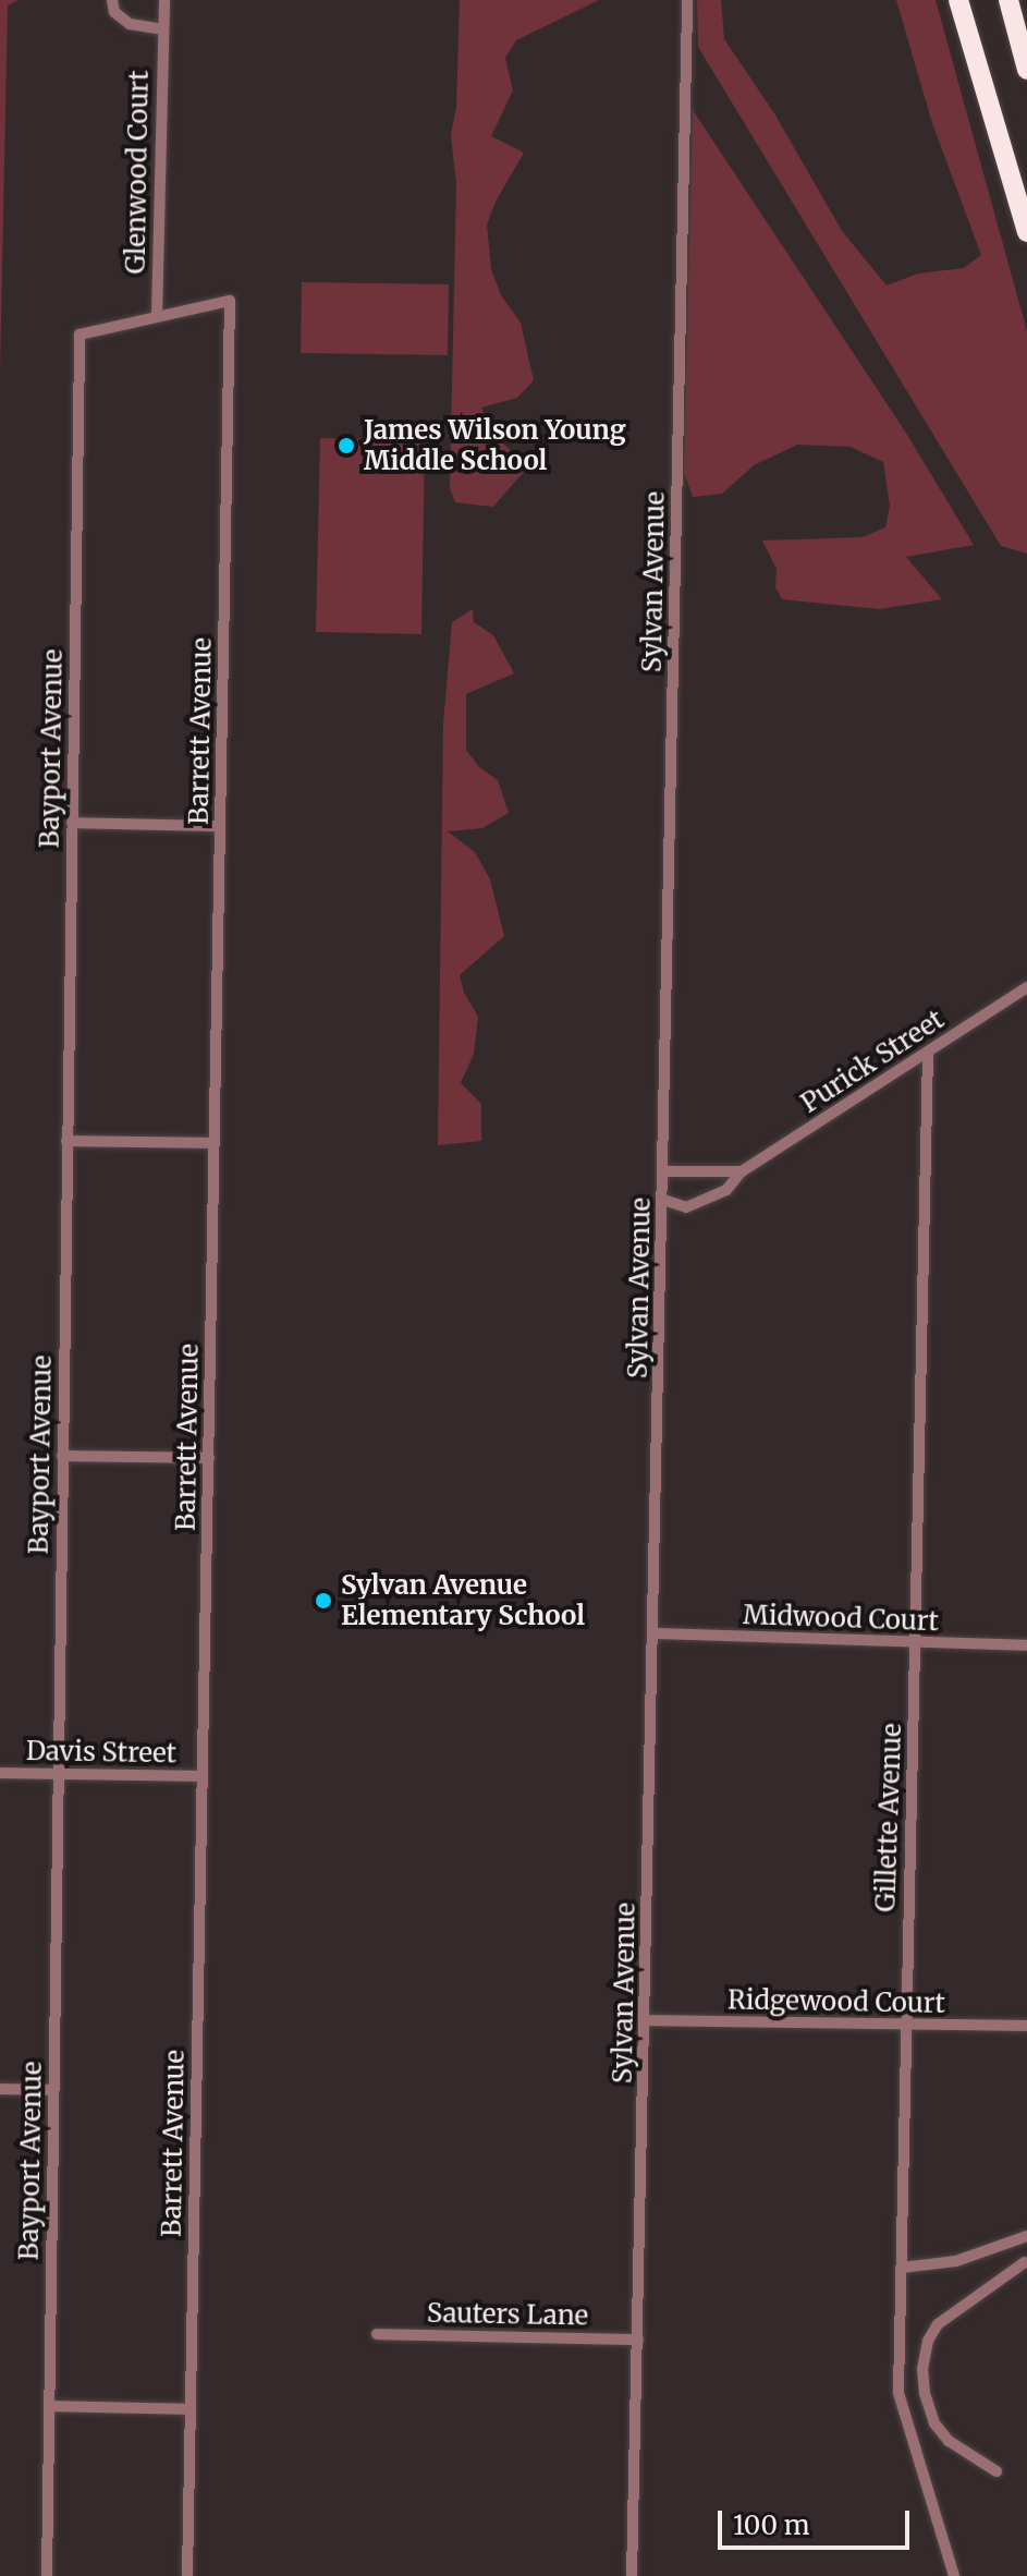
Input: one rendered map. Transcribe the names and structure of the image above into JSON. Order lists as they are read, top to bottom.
{
  "streets": {
    "street": [
      "Glenwood Court",
      "Sylvan Avenue",
      "Barrett Avenue",
      "Bayport Avenue",
      "Purick Street",
      "Midwood Court",
      "Davis Street",
      "Gillette Avenue",
      "Ridgewood Court",
      "Sauters Lane"
    ]
  },
  "crossings": [
    ["Glenwood Court", "Barrett Avenue"],
    ["Glenwood Court", "Bayport Avenue"],
    ["Sylvan Avenue", "Purick Street"],
    ["Sylvan Avenue", "Midwood Court"],
    ["Sylvan Avenue", "Ridgewood Court"],
    ["Sylvan Avenue", "Sauters Lane"],
    ["Barrett Avenue", "Bayport Avenue"],
    ["Barrett Avenue", "Davis Street"],
    ["Bayport Avenue", "Davis Street"],
    ["Purick Street", "Gillette Avenue"],
    ["Midwood Court", "Gillette Avenue"],
    ["Gillette Avenue", "Ridgewood Court"]
  ],
  "places": ["James Wilson Young Middle School", "Sylvan Avenue Elementary School"],
  "scale_bar": "100 m"
}
